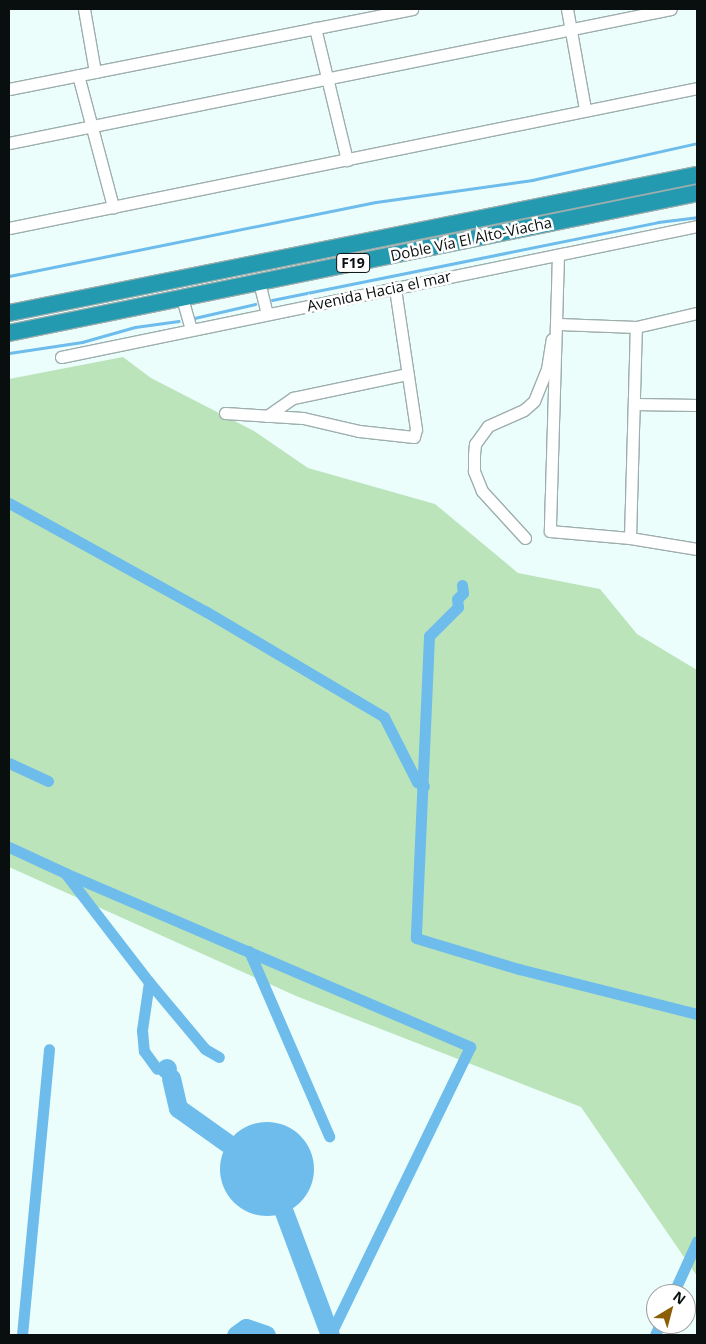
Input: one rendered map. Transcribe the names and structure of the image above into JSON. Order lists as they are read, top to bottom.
{
  "streets": {
    "highway": ["Doble Vía El Alto-Viacha", "F19"],
    "street": ["Avenida Hacia el mar"]
  },
  "north": "top right"
}
